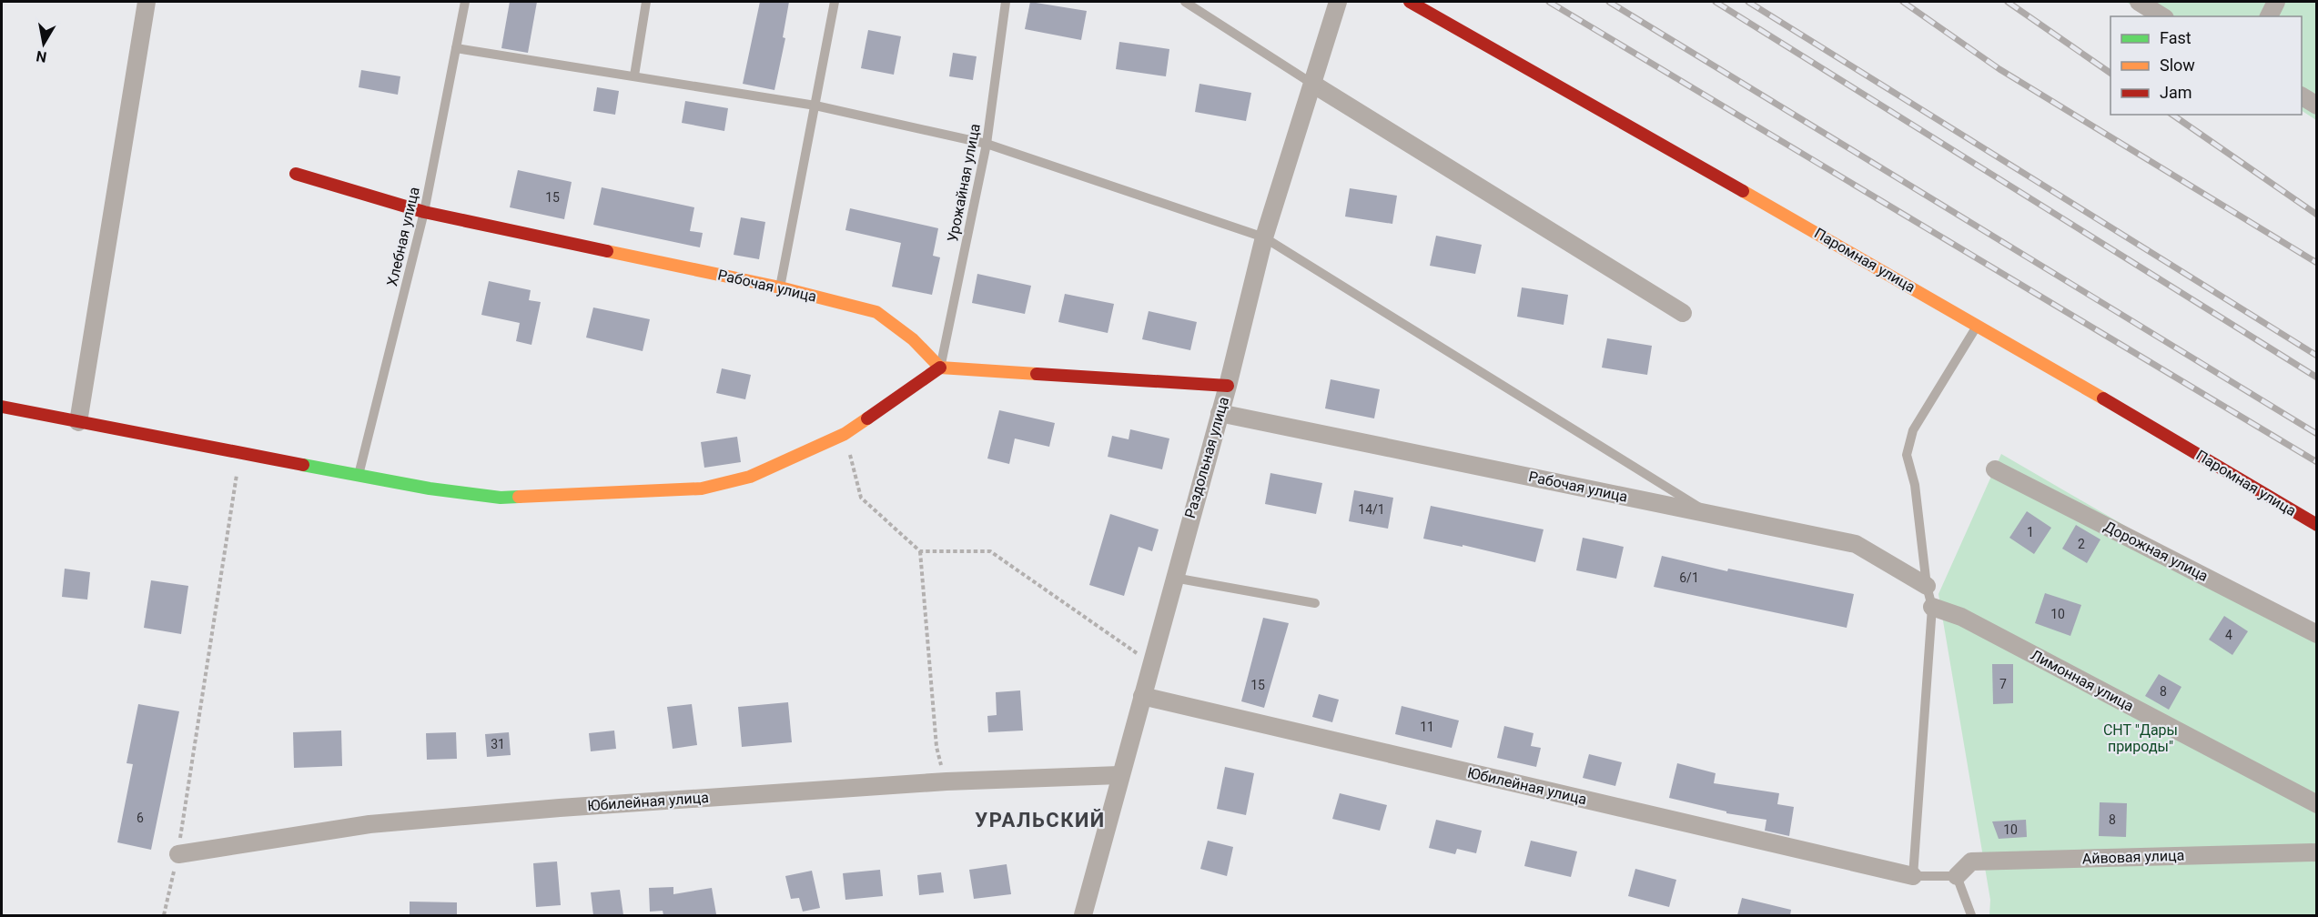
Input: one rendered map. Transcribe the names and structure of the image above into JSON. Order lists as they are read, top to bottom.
{
  "streets": {
    "street": [
      "Паромная улица",
      "Рабочая улица",
      "Раздольная улица",
      "Дорожная улица",
      "Лимонная улица",
      "Юбилейная улица",
      "Айвовая улица"
    ],
    "lane": ["Урожайная улица", "Хлебная улица"]
  },
  "crossings": [
    ["Урожайная улица", "Рабочая улица"],
    ["Хлебная улица", "Рабочая улица"],
    ["Рабочая улица", "Раздольная улица"],
    ["Раздольная улица", "Юбилейная улица"]
  ],
  "districts": ["УРАЛЬСКИЙ"],
  "parks": ["СНТ \"Дары природы\""],
  "house_numbers": [
    "15",
    "14/1",
    "1",
    "2",
    "6/1",
    "10",
    "4",
    "7",
    "15",
    "8",
    "11",
    "31",
    "6",
    "8",
    "10"
  ],
  "legend": ["Fast", "Slow", "Jam"],
  "north": "bottom"
}
